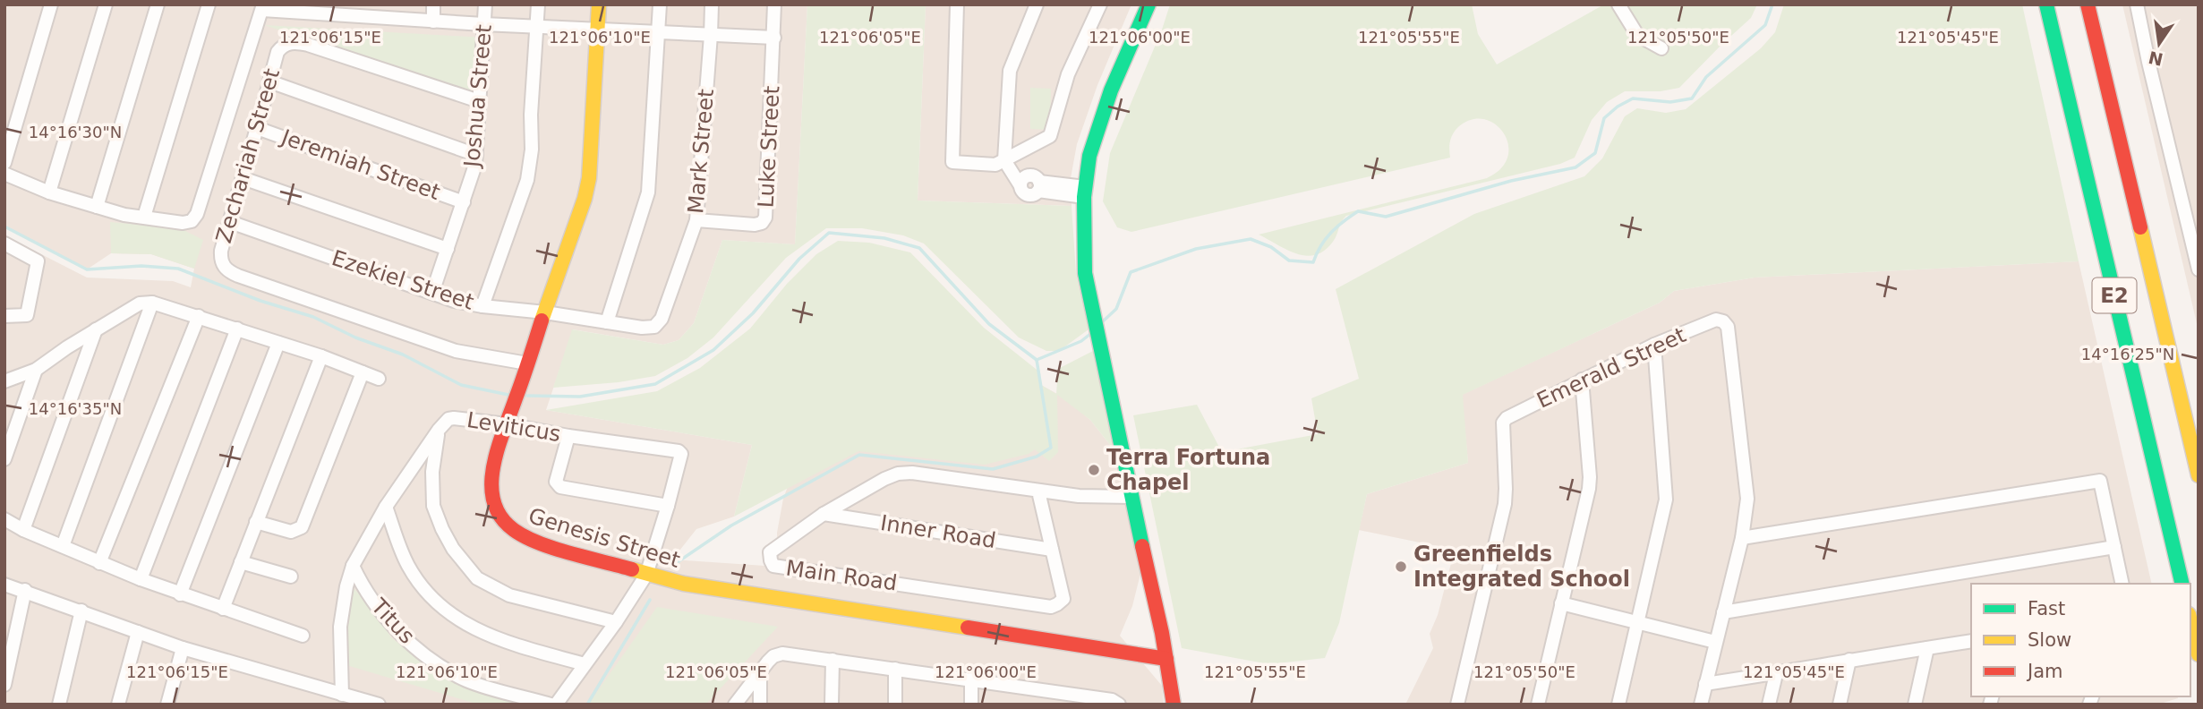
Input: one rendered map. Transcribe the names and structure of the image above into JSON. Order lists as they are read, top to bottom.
{
  "streets": {
    "main road": ["E2", "Genesis Street"],
    "street": [
      "Joshua Street",
      "Luke Street",
      "Mark Street",
      "Zechariah Street",
      "Jeremiah Street",
      "Ezekiel Street",
      "Emerald Street",
      "Leviticus",
      "Inner Road",
      "Main Road",
      "Titus"
    ]
  },
  "crossings": [
    ["Joshua Street", "Zechariah Street"],
    ["Joshua Street", "Jeremiah Street"],
    ["Joshua Street", "Ezekiel Street"],
    ["Luke Street", "Mark Street"],
    ["Mark Street", "Ezekiel Street"],
    ["Zechariah Street", "Jeremiah Street"],
    ["Zechariah Street", "Ezekiel Street"],
    ["Zechariah Street", "Genesis Street"],
    ["Ezekiel Street", "Genesis Street"],
    ["Leviticus", "Genesis Street"],
    ["Leviticus", "Titus"],
    ["Inner Road", "Main Road"]
  ],
  "places": ["Terra Fortuna Chapel", "Greenfields Integrated School"],
  "legend": ["Fast", "Slow", "Jam"],
  "north": "bottom",
  "coordinates": [
    "121°06'15\"E",
    "121°06'10\"E",
    "121°06'05\"E",
    "121°06'00\"E",
    "121°05'55\"E",
    "121°05'45\"E",
    "121°05'50\"E",
    "14°16'30\"N",
    "14°16'25\"N",
    "14°16'35\"N"
  ]
}
